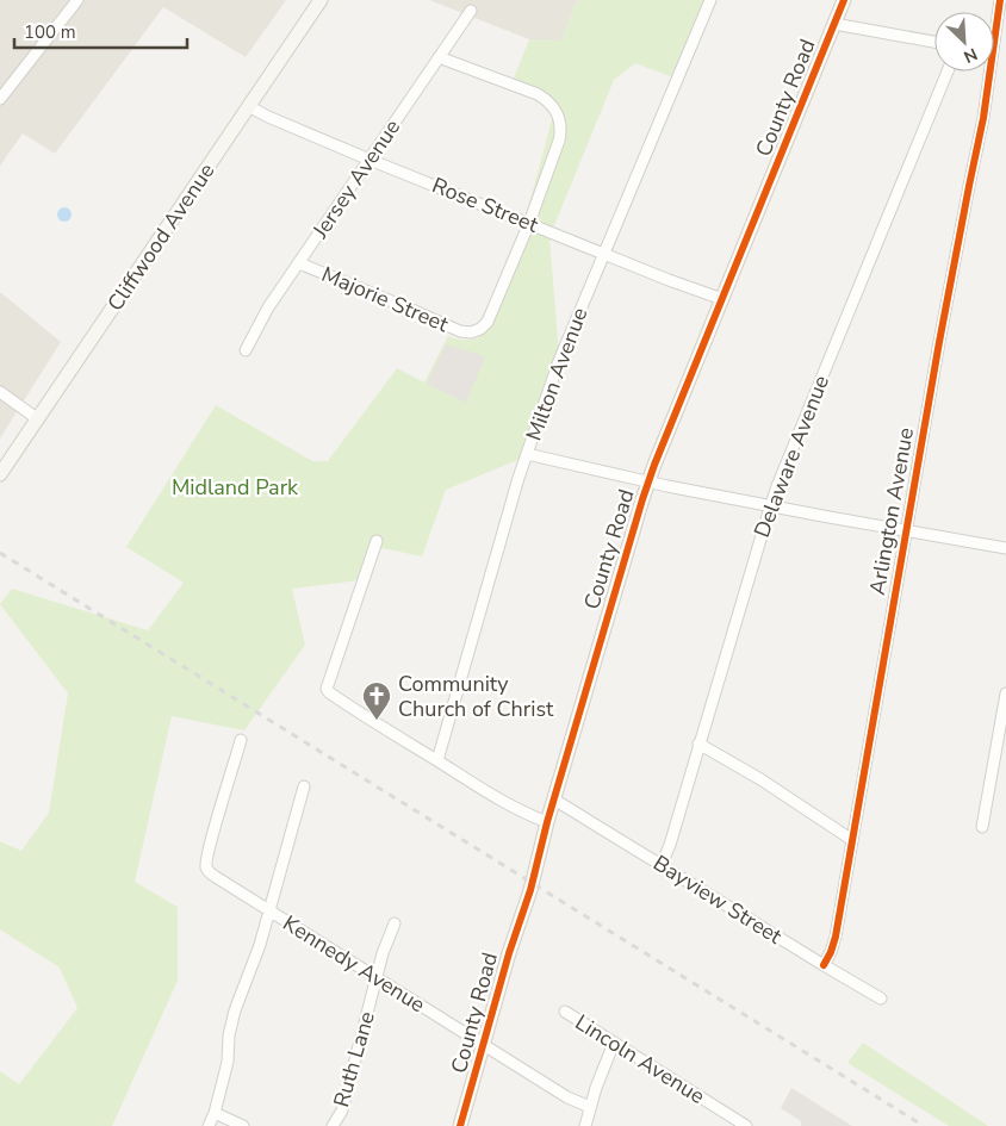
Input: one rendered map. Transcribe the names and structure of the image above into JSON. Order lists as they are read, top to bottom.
{
  "streets": {
    "street": [
      "County Road",
      "Jersey Avenue",
      "Rose Street",
      "Cliffwood Avenue",
      "Majorie Street",
      "Milton Avenue",
      "Delaware Avenue",
      "Arlington Avenue",
      "Bayview Street",
      "Kennedy Avenue",
      "Ruth Lane",
      "Lincoln Avenue"
    ]
  },
  "crossings": [
    ["County Road", "Rose Street"],
    ["County Road", "Bayview Street"],
    ["County Road", "Kennedy Avenue"],
    ["Jersey Avenue", "Rose Street"],
    ["Jersey Avenue", "Majorie Street"],
    ["Rose Street", "Cliffwood Avenue"],
    ["Rose Street", "Majorie Street"],
    ["Rose Street", "Milton Avenue"],
    ["Delaware Avenue", "Bayview Street"],
    ["Arlington Avenue", "Bayview Street"],
    ["Kennedy Avenue", "Ruth Lane"]
  ],
  "parks": ["Midland Park"],
  "places": {
    "church": ["Community Church of Christ"]
  },
  "scale_bar": "100 m",
  "north": "bottom right"
}
